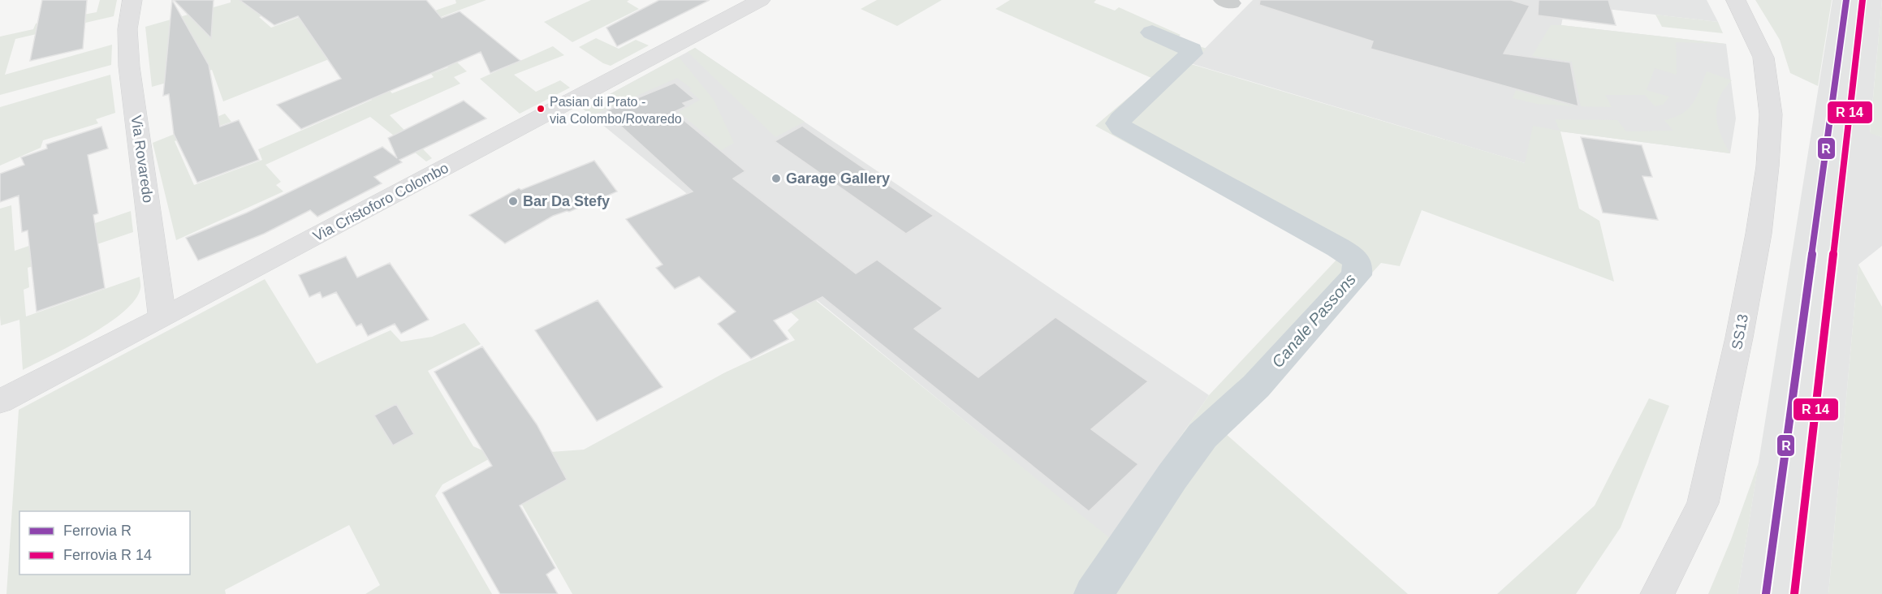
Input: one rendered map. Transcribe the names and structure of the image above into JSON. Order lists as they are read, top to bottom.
{
  "streets": {
    "main road": ["Via Rovaredo", "Via Cristoforo Colombo", "SS13"]
  },
  "crossings": [
    ["Via Rovaredo", "Via Cristoforo Colombo"]
  ],
  "water": ["Canale Passons"],
  "places": ["Pasian di Prato - via Colombo/Rovaredo", "Garage Gallery", "Bar Da Stefy"],
  "lines": ["rail line R"],
  "legend": ["Ferrovia R", "Ferrovia R 14"]
}
